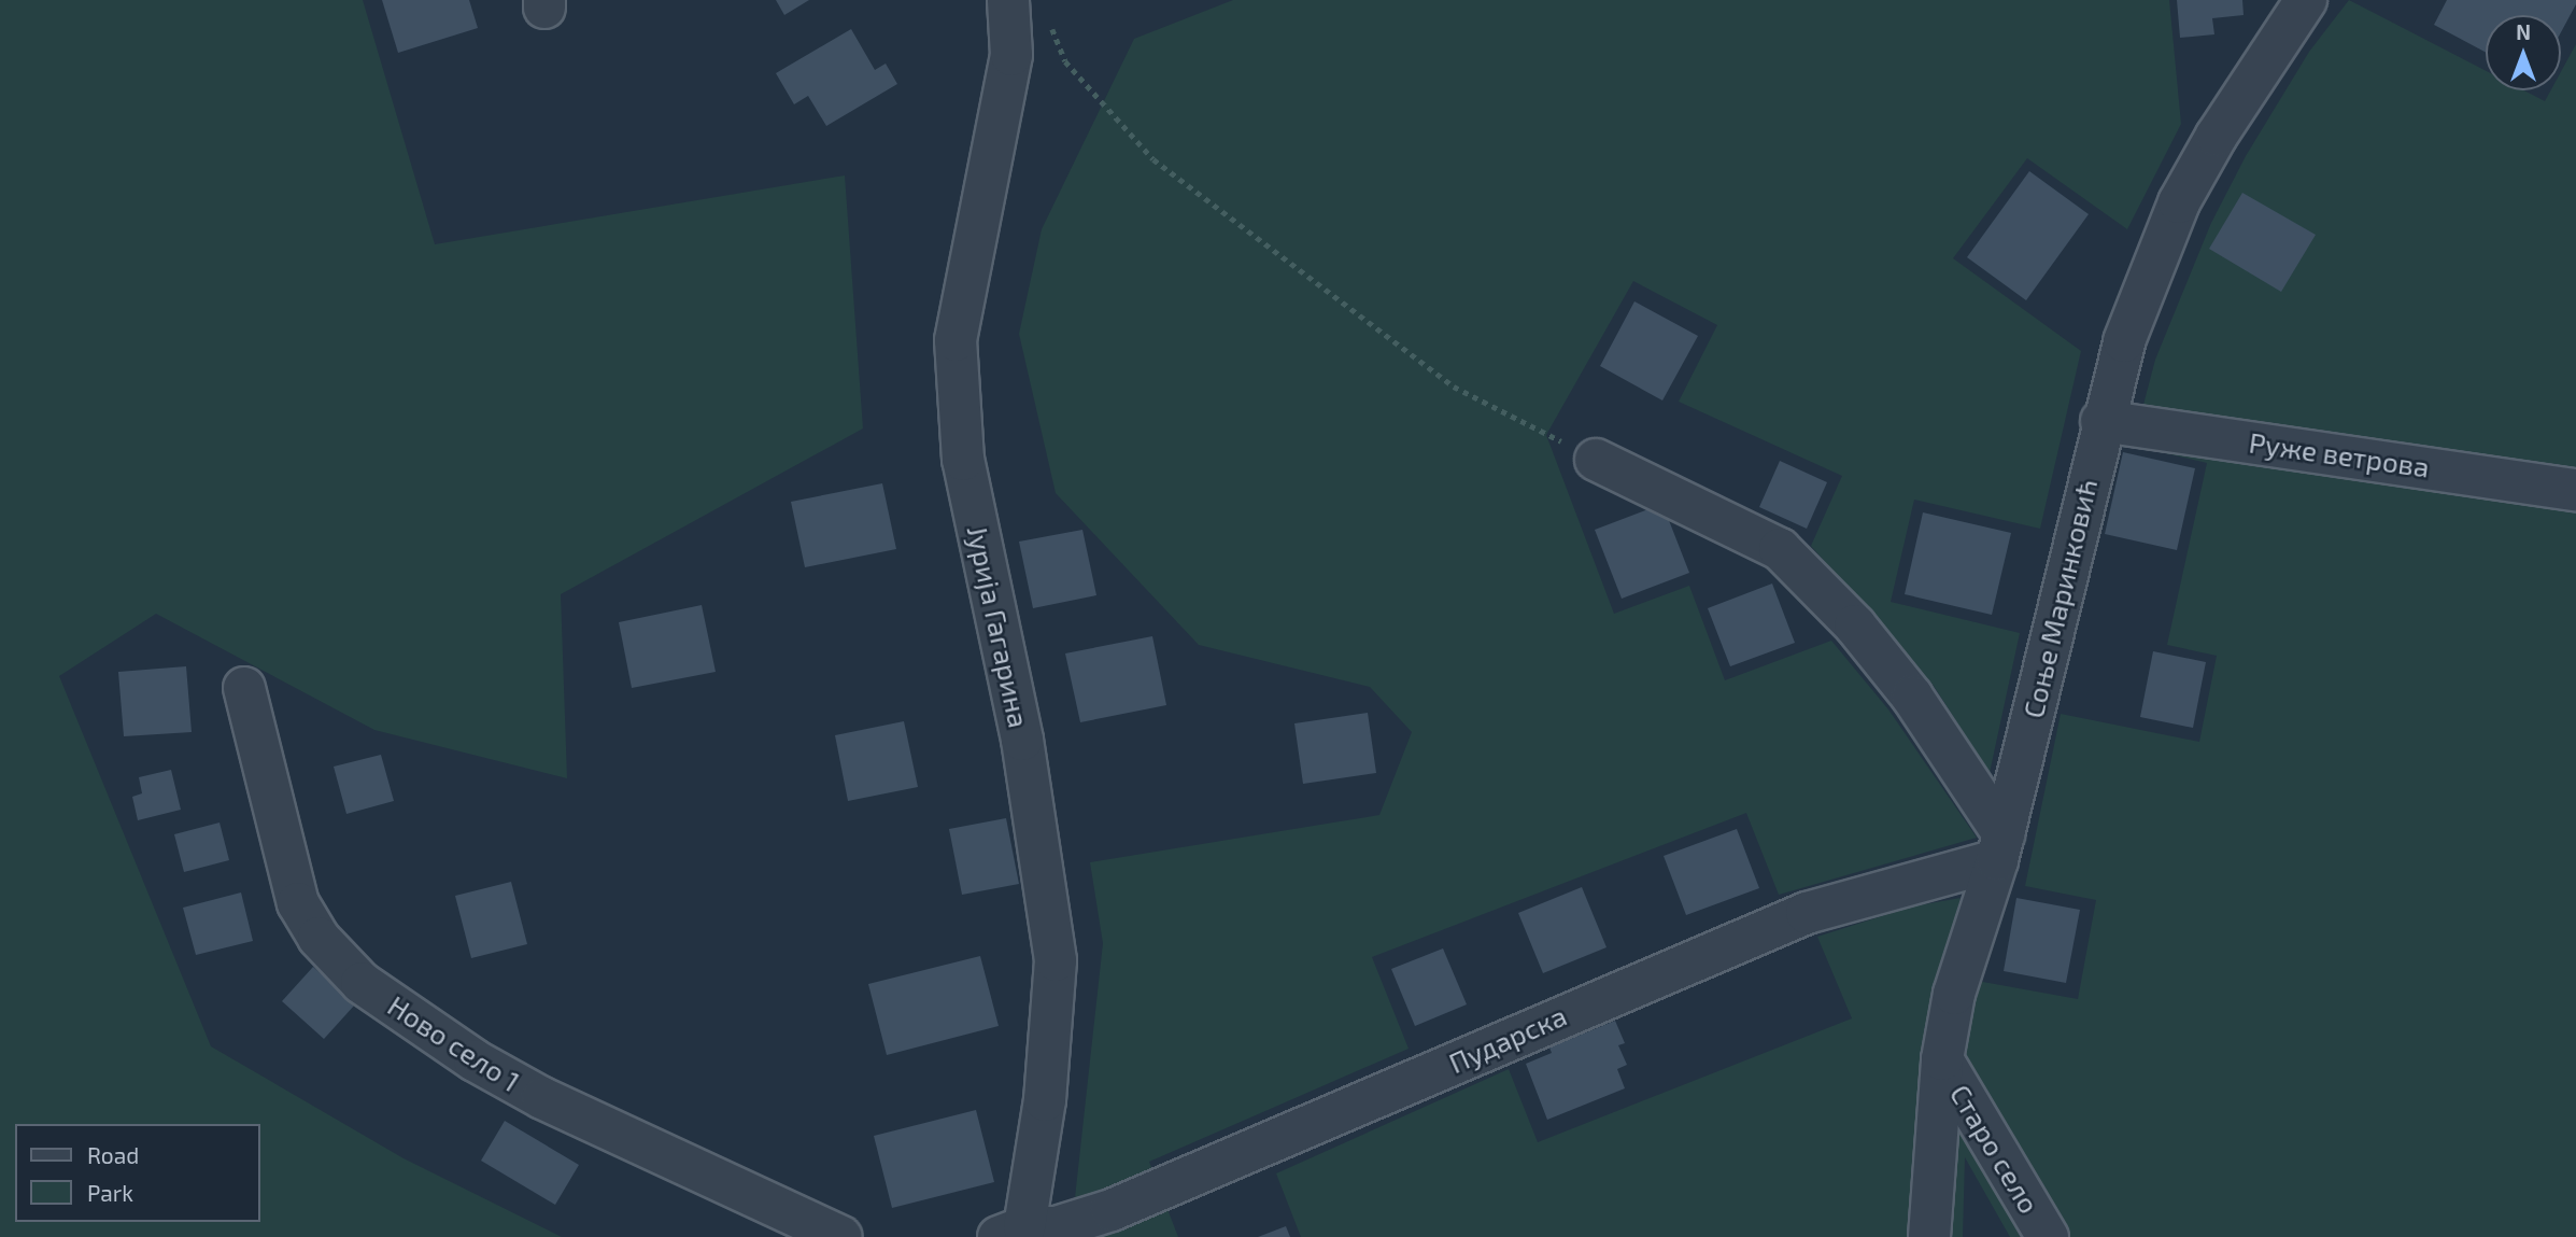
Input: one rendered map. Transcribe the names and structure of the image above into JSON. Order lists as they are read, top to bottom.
{
  "streets": {
    "street": [
      "Руже ветрова",
      "Соње Маринковић",
      "Јурија Гагарина",
      "Пударска",
      "Ново село 1",
      "Старо село"
    ]
  },
  "crossings": [
    ["Руже ветрова", "Соње Маринковић"],
    ["Соње Маринковић", "Пударска"],
    ["Соње Маринковић", "Старо село"],
    ["Јурија Гагарина", "Пударска"]
  ],
  "legend": ["Road", "Park"],
  "north": "top"
}
